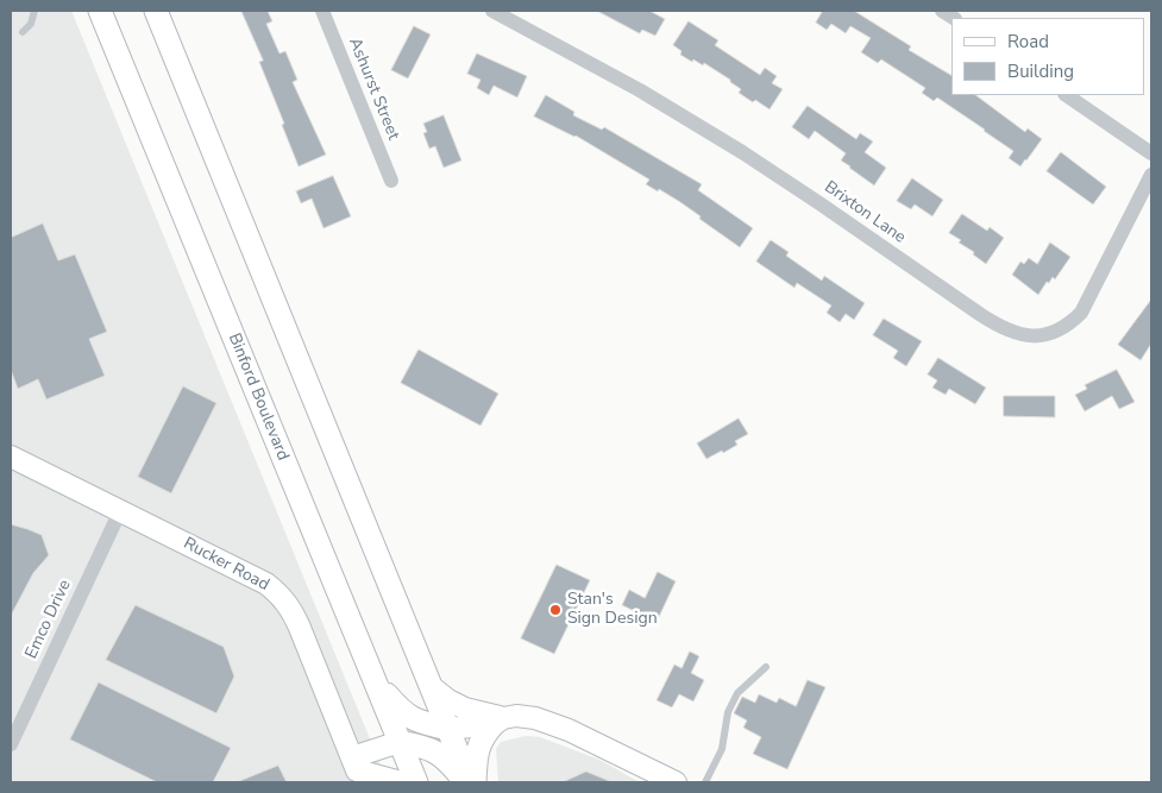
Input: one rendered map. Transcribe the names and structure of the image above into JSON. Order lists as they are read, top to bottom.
{
  "streets": {
    "main road": ["Binford Boulevard"],
    "street": [
      "Ashurst Street",
      "Brixton Lane",
      "Rucker Road",
      "Emco Drive"
    ]
  },
  "crossings": [
    ["Rucker Road", "Emco Drive"]
  ],
  "places": ["Stan's Sign Design"],
  "legend": ["Road", "Building"]
}
